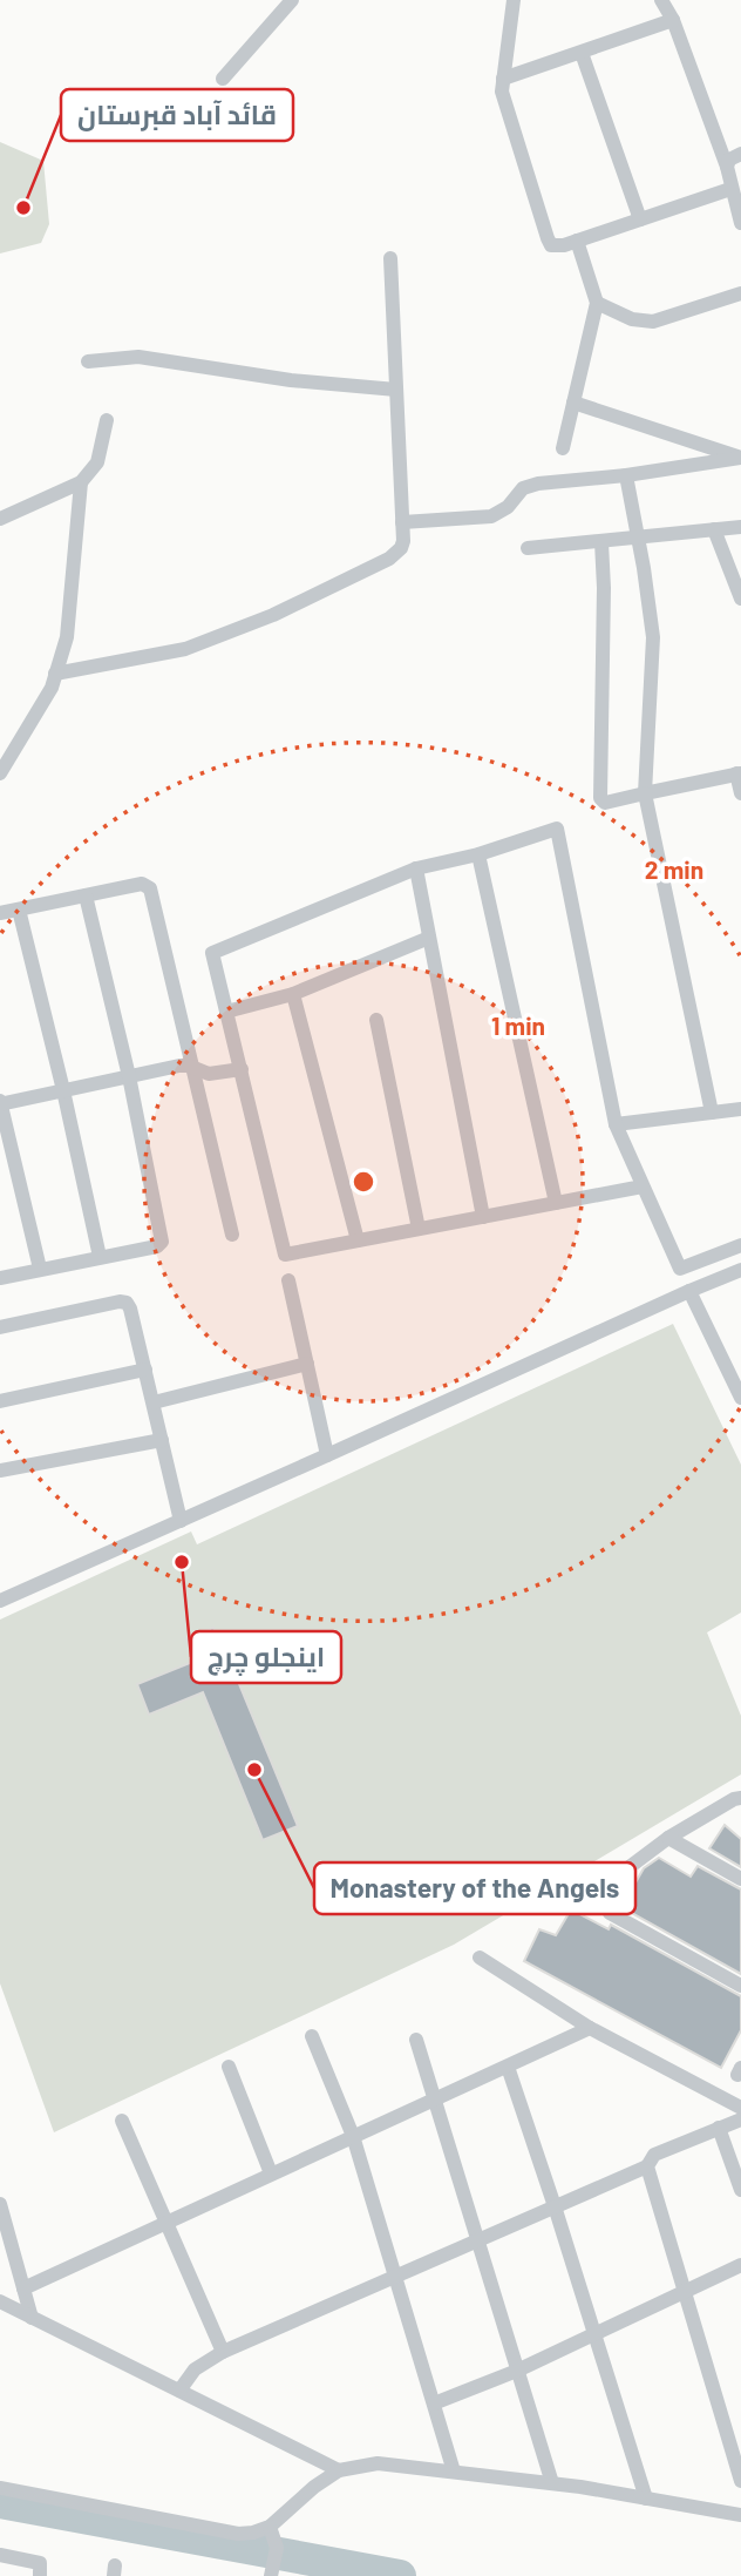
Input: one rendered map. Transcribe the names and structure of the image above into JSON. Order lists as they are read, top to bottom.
{
  "places": ["قائد آباد قبرستان", "اینجلو چرچ", "Monastery of the Angels"],
  "rings": ["2 min", "1 min"]
}
